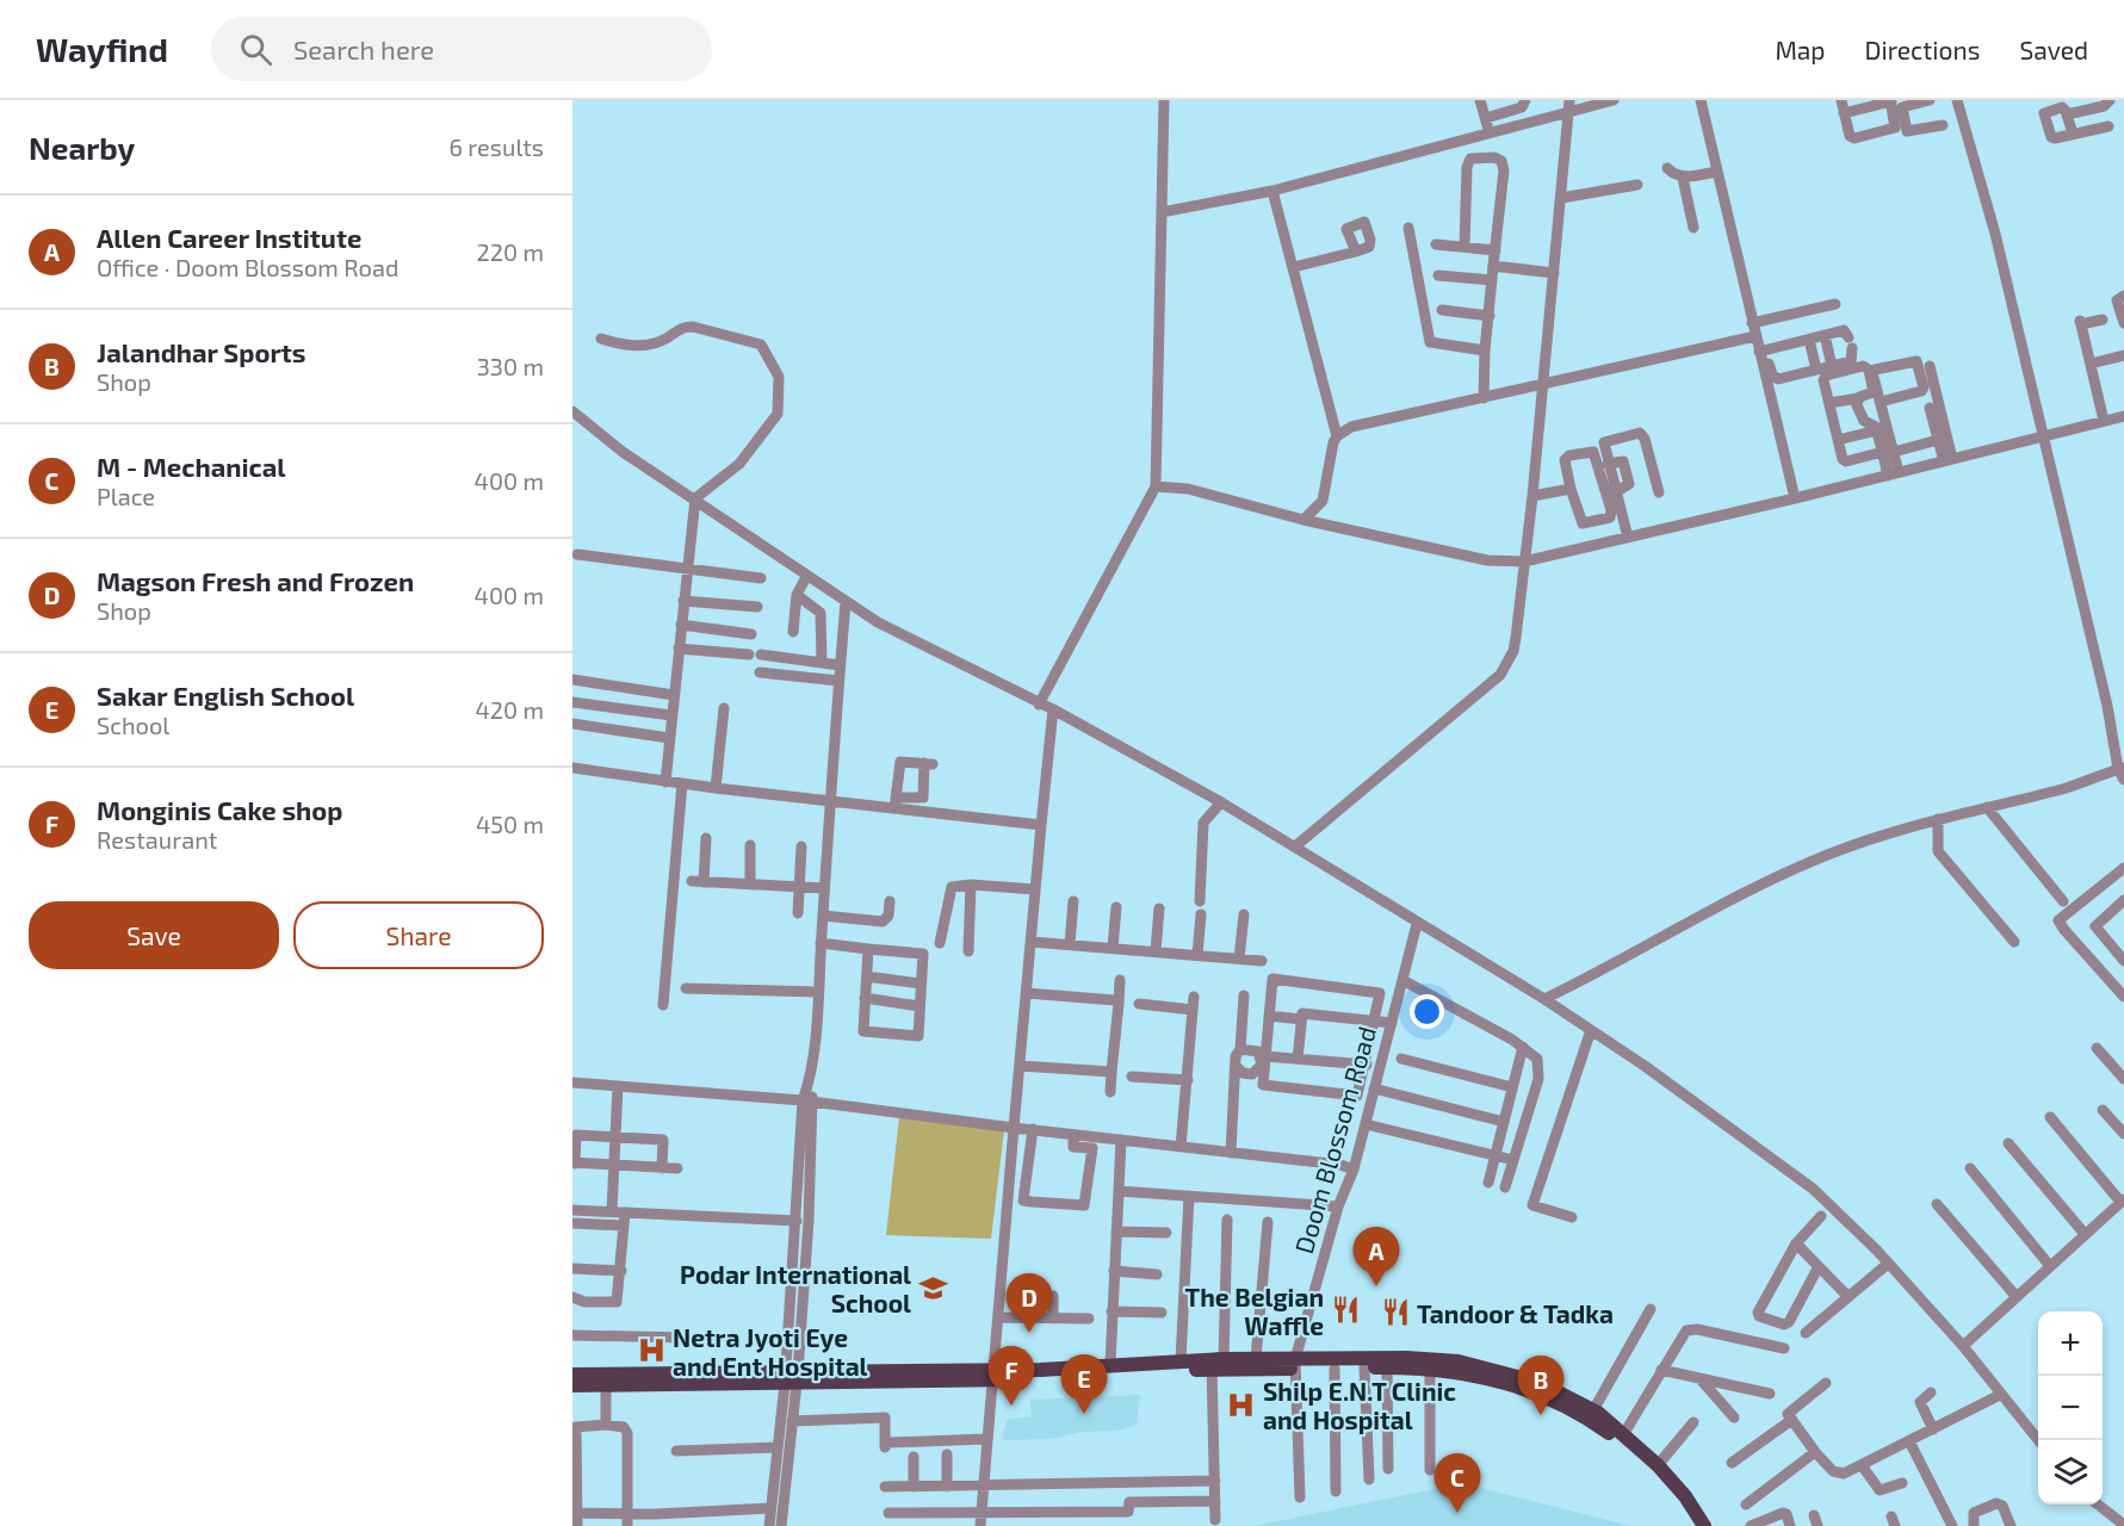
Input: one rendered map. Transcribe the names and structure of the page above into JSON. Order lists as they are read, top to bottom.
{
  "streets": {
    "street": ["Doom Blossom Road"]
  },
  "places": {
    "school or university": ["Podar International School"],
    "restaurant": ["The Belgian Waffle", "Tandoor & Tadka"],
    "hospital": ["Netra Jyoti Eye and Ent Hospital", "Shilp E.N.T Clinic and Hospital"]
  },
  "page": {
    "header": "Wayfind",
    "search": "Search here",
    "nav": ["Map", "Directions", "Saved"],
    "heading": ["Nearby", "6 results"],
    "list": [
      {
        "mark": "A",
        "name": "Allen Career Institute",
        "note": "Office · Doom Blossom Road",
        "value": "220 m"
      },
      {
        "mark": "B",
        "name": "Jalandhar Sports",
        "note": "Shop",
        "value": "330 m"
      },
      {
        "mark": "C",
        "name": "M - Mechanical",
        "note": "Place",
        "value": "400 m"
      },
      {
        "mark": "D",
        "name": "Magson Fresh and Frozen",
        "note": "Shop",
        "value": "400 m"
      },
      {
        "mark": "E",
        "name": "Sakar English School",
        "note": "School",
        "value": "420 m"
      },
      {
        "mark": "F",
        "name": "Monginis Cake shop",
        "note": "Restaurant",
        "value": "450 m"
      }
    ],
    "buttons": ["Save", "Share"],
    "pins": [
      "A",
      "D",
      "F",
      "E",
      "B",
      "C"
    ],
    "map_buttons": ["+", "−"]
  }
}
